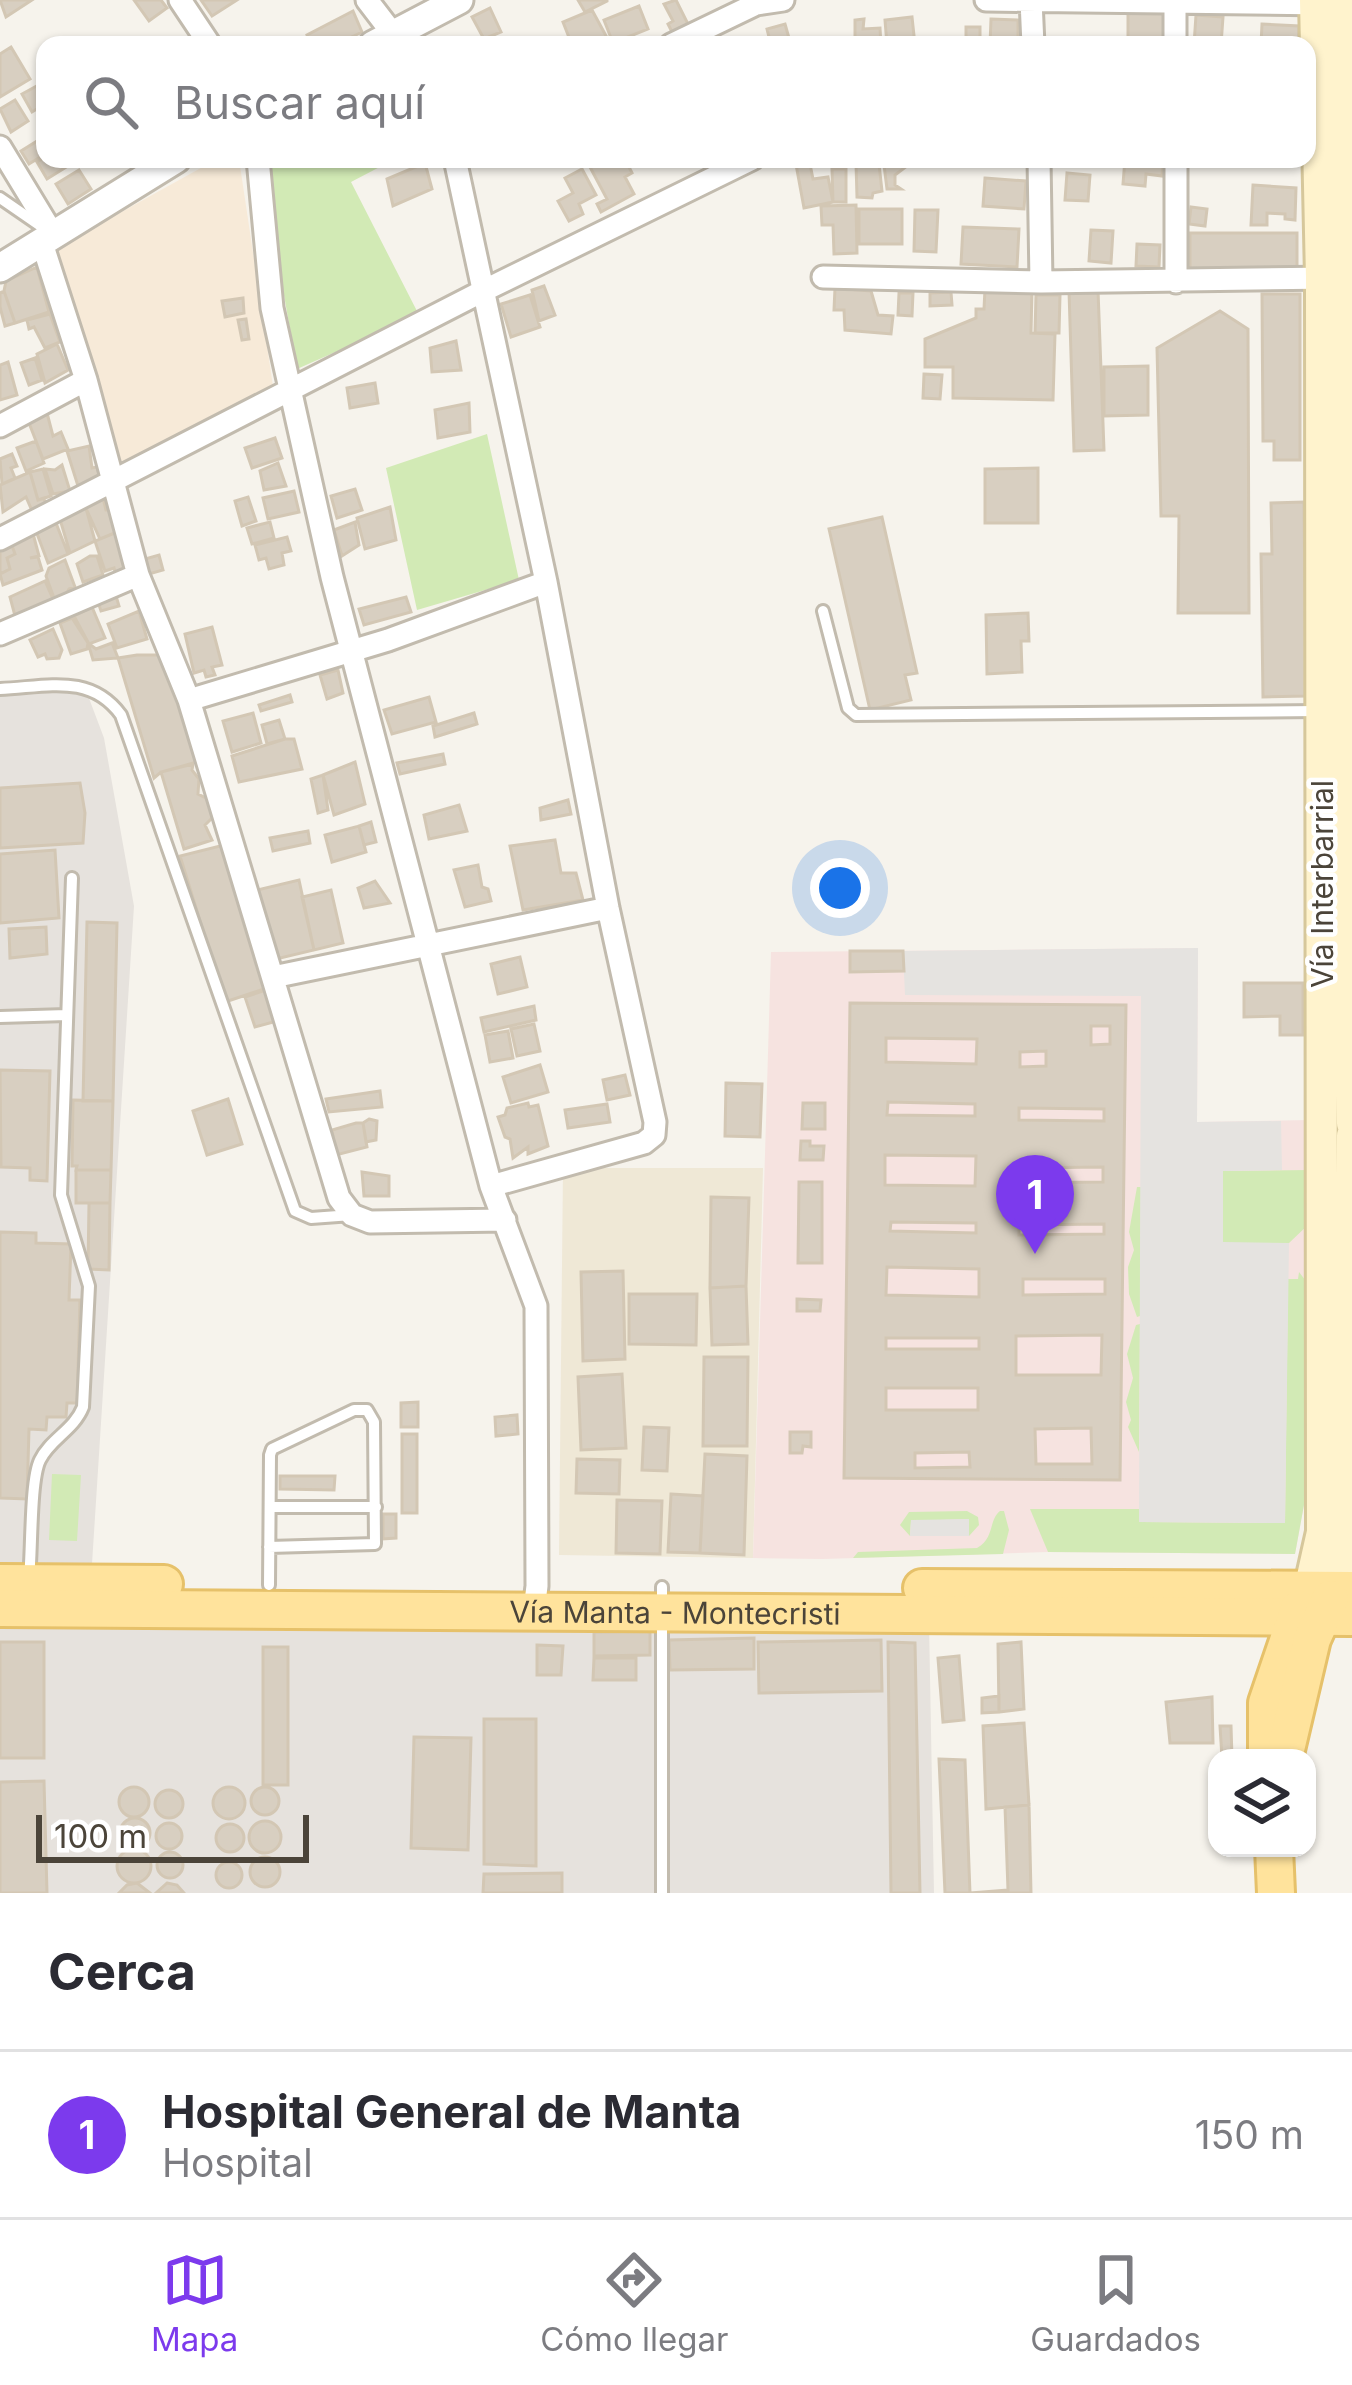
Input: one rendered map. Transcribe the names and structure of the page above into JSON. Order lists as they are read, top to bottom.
{
  "streets": {
    "main road": ["Vía Interbarrial", "Vía Manta - Montecristi"]
  },
  "crossings": [
    ["Vía Interbarrial", "Vía Manta - Montecristi"]
  ],
  "scale_bar": "100 m",
  "page": {
    "search": "Buscar aquí",
    "pins": "1",
    "scale": "100 m",
    "heading": "Cerca",
    "list": [
      {
        "mark": "1",
        "name": "Hospital General de Manta",
        "note": "Hospital",
        "value": "150 m"
      }
    ],
    "nav": ["Mapa", "Cómo llegar", "Guardados"]
  }
}
